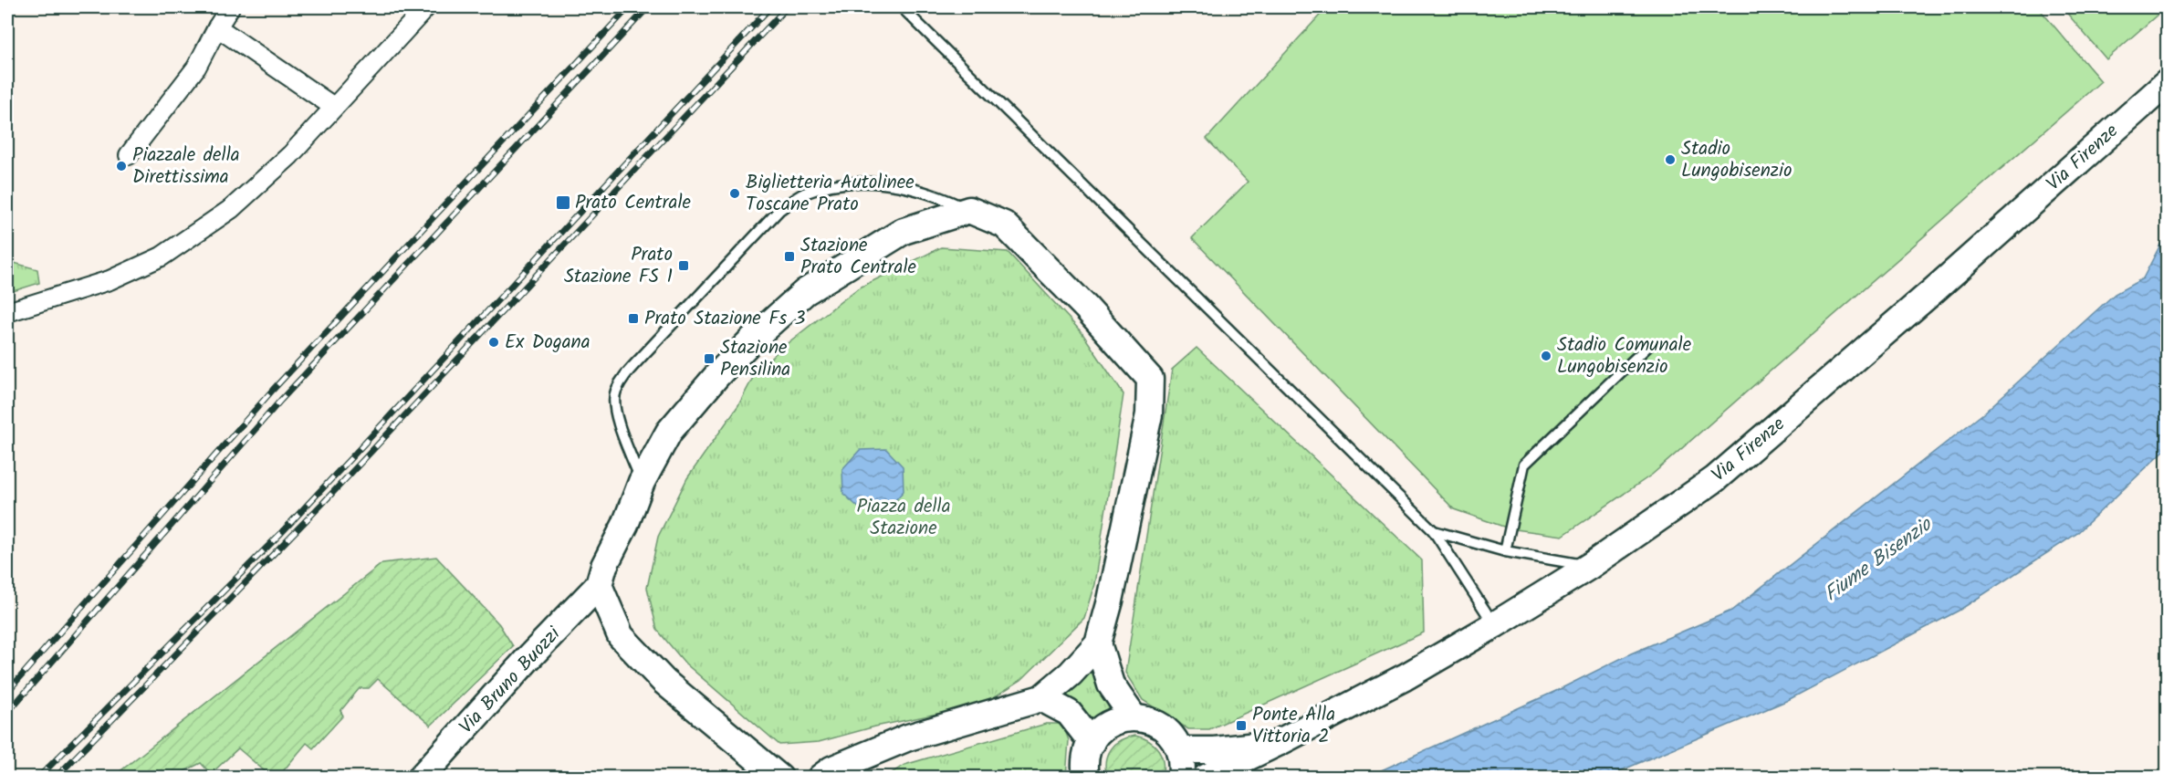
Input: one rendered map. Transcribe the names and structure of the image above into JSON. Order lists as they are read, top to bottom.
{
  "streets": {
    "street": ["Via Firenze", "Via Bruno Buozzi"]
  },
  "water": ["Fiume Bisenzio"],
  "parks": ["Piazza della Stazione"],
  "places": {
    "other": [
      "Stadio Lungobisenzio",
      "Piazzale della Direttissima",
      "Biglietteria Autolinee Toscane Prato",
      "Ex Dogana",
      "Stadio Comunale Lungobisenzio"
    ],
    "transit": [
      "Prato Centrale",
      "Stazione Prato Centrale",
      "Prato Stazione FS 1",
      "Prato Stazione Fs 3",
      "Stazione Pensilina",
      "Ponte Alla Vittoria 2"
    ]
  }
}
